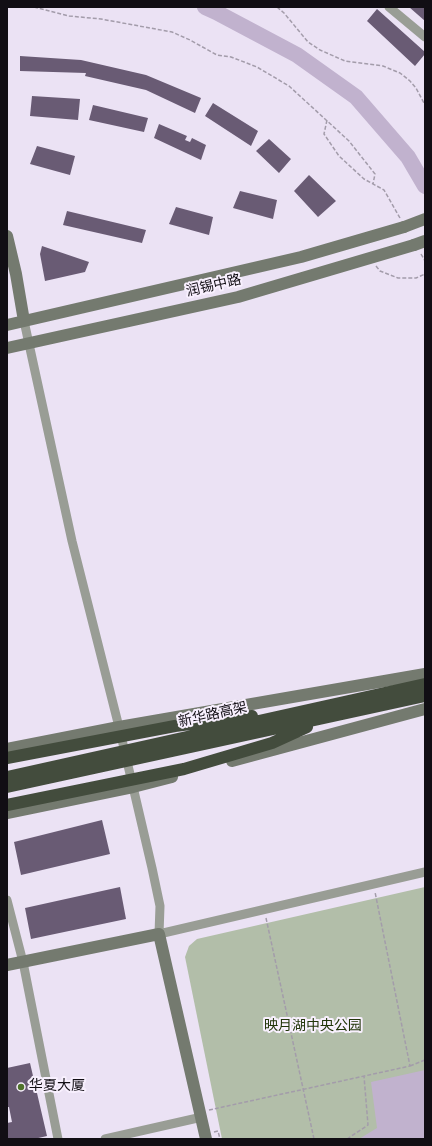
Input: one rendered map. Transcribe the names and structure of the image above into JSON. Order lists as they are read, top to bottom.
{
  "streets": {
    "highway": ["新华路高架"],
    "main road": ["润锡中路"]
  },
  "parks": ["映月湖中央公园"],
  "places": ["华夏大厦"]
}
